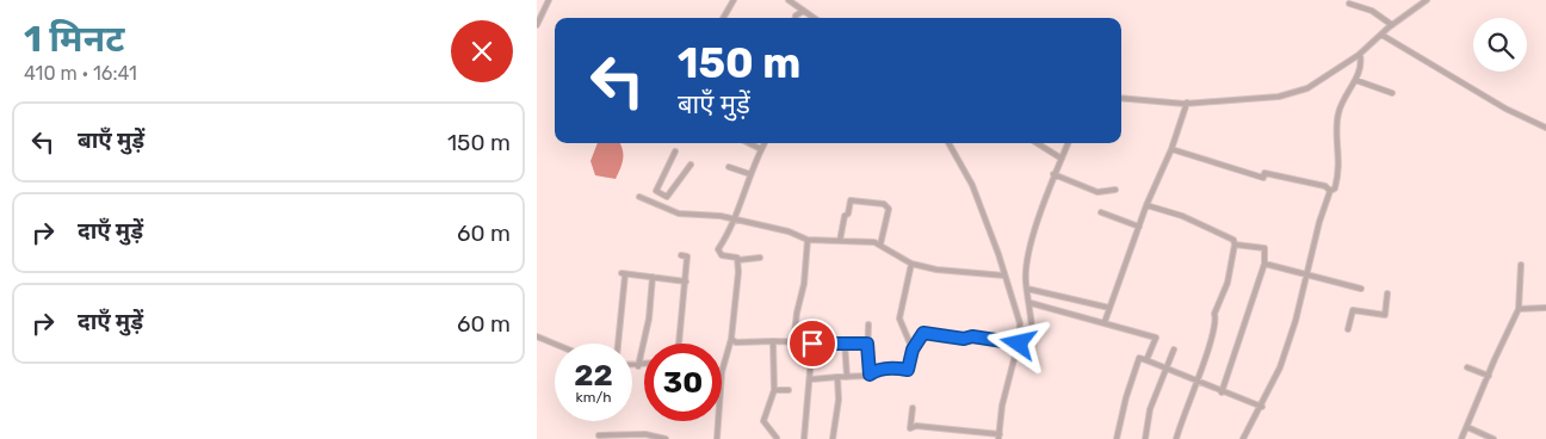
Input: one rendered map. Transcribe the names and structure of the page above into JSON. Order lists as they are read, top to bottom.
{
  "page": {
    "heading": ["1 मिनट", "410 m · 16:41"],
    "turn": ["150 m", "बाएँ मुड़ें"],
    "list": [
      {
        "name": "बाएँ मुड़ें",
        "value": "150 m"
      },
      {
        "name": "दाएँ मुड़ें",
        "value": "60 m"
      },
      {
        "name": "दाएँ मुड़ें",
        "value": "60 m"
      }
    ],
    "speed": "22 km/h",
    "limit": "30"
  }
}
